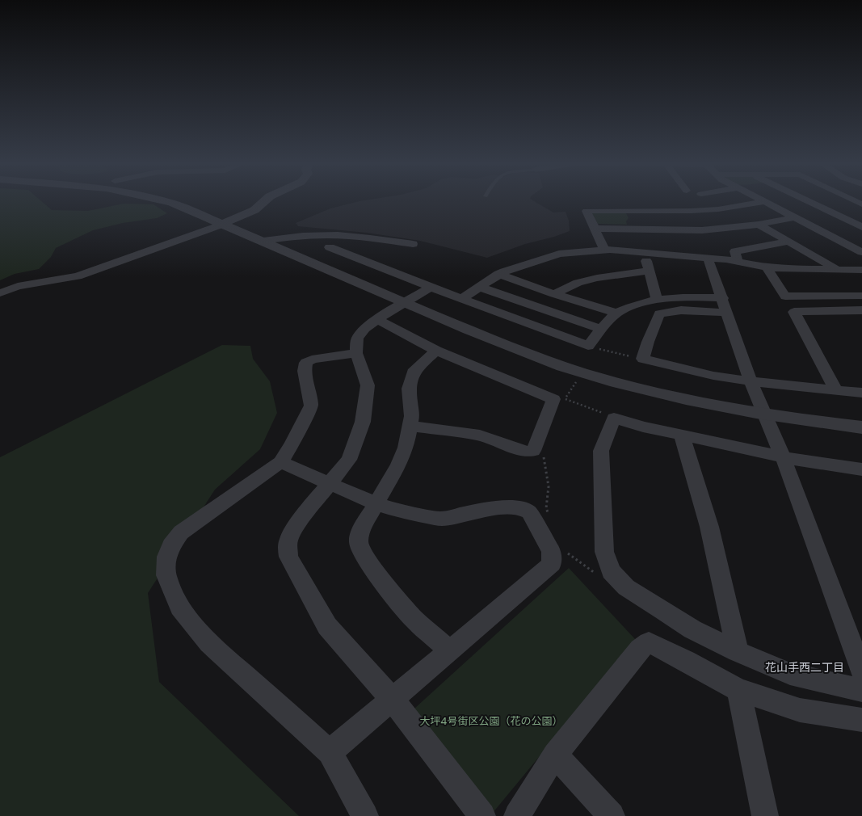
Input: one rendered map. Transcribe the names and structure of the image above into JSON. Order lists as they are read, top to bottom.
{
  "districts": ["花山手西二丁目"],
  "parks": ["大坪4号街区公園（花の公園）"]
}
